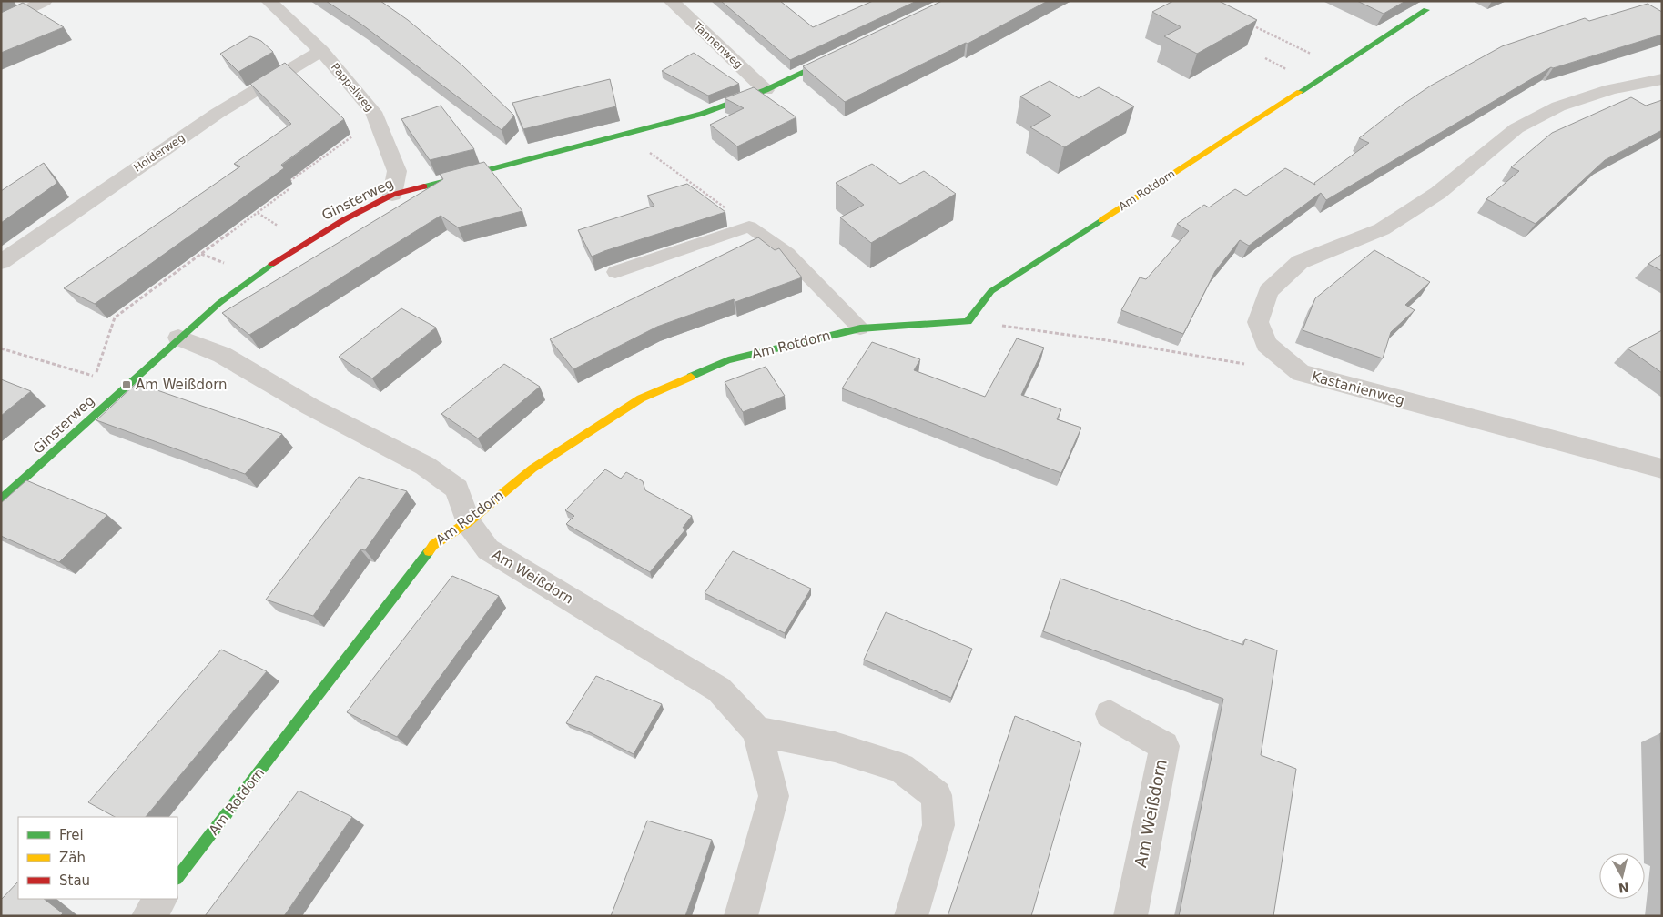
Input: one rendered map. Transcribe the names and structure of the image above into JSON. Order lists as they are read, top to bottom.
{
  "streets": {
    "street": [
      "Tannenweg",
      "Pappelweg",
      "Holderweg",
      "Am Rotdorn",
      "Ginsterweg",
      "Kastanienweg",
      "Am Weißdorn"
    ]
  },
  "crossings": [
    ["Tannenweg", "Ginsterweg"],
    ["Pappelweg", "Holderweg"],
    ["Pappelweg", "Ginsterweg"],
    ["Am Rotdorn", "Am Weißdorn"],
    ["Ginsterweg", "Am Weißdorn"]
  ],
  "places": {
    "transit": ["Am Weißdorn"]
  },
  "legend": ["Frei", "Zäh", "Stau"],
  "north": "bottom"
}
